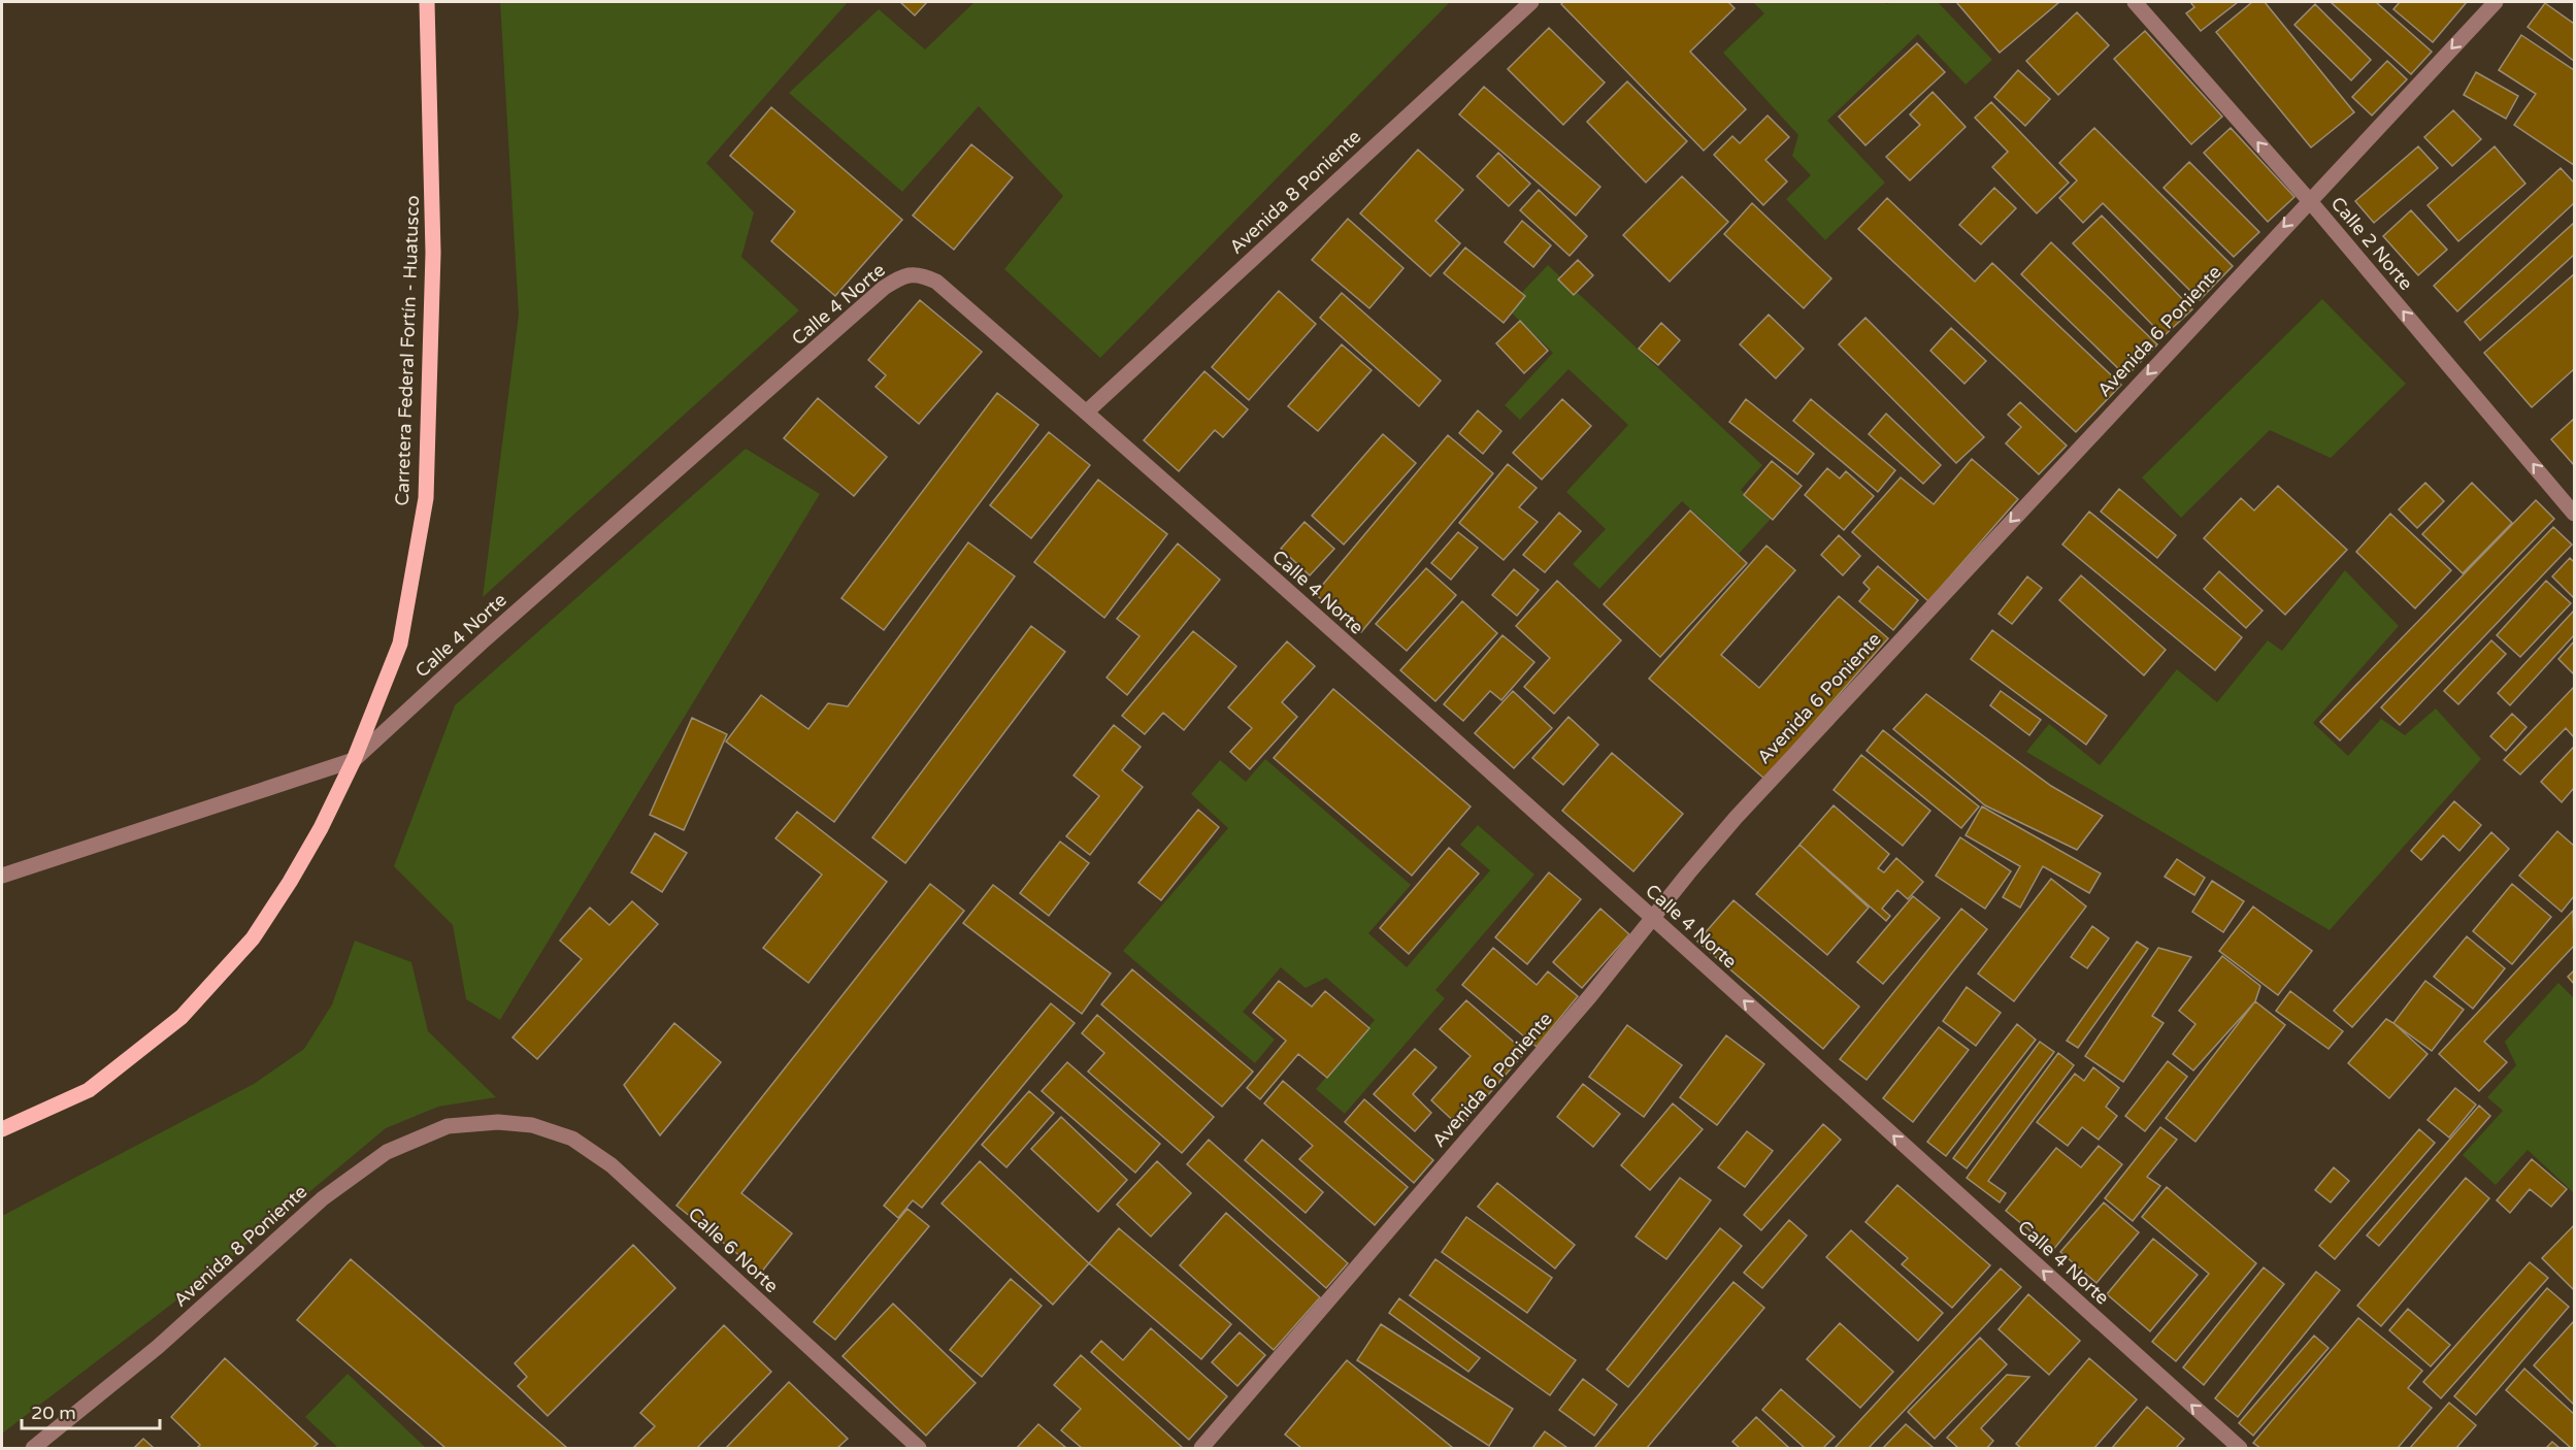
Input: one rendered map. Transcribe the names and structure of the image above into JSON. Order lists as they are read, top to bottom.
{
  "streets": {
    "main road": ["Carretera Federal Fortín - Huatusco"],
    "street": [
      "Avenida 8 Poniente",
      "Calle 2 Norte",
      "Calle 4 Norte",
      "Avenida 6 Poniente",
      "Calle 6 Norte"
    ]
  },
  "crossings": [
    ["Avenida 8 Poniente", "Calle 4 Norte"],
    ["Avenida 8 Poniente", "Calle 6 Norte"],
    ["Calle 2 Norte", "Avenida 6 Poniente"],
    ["Calle 4 Norte", "Avenida 6 Poniente"],
    ["Calle 4 Norte", "Carretera Federal Fortín - Huatusco"]
  ],
  "one_way": ["Calle 2 Norte", "Avenida 6 Poniente"],
  "scale_bar": "20 m"
}
